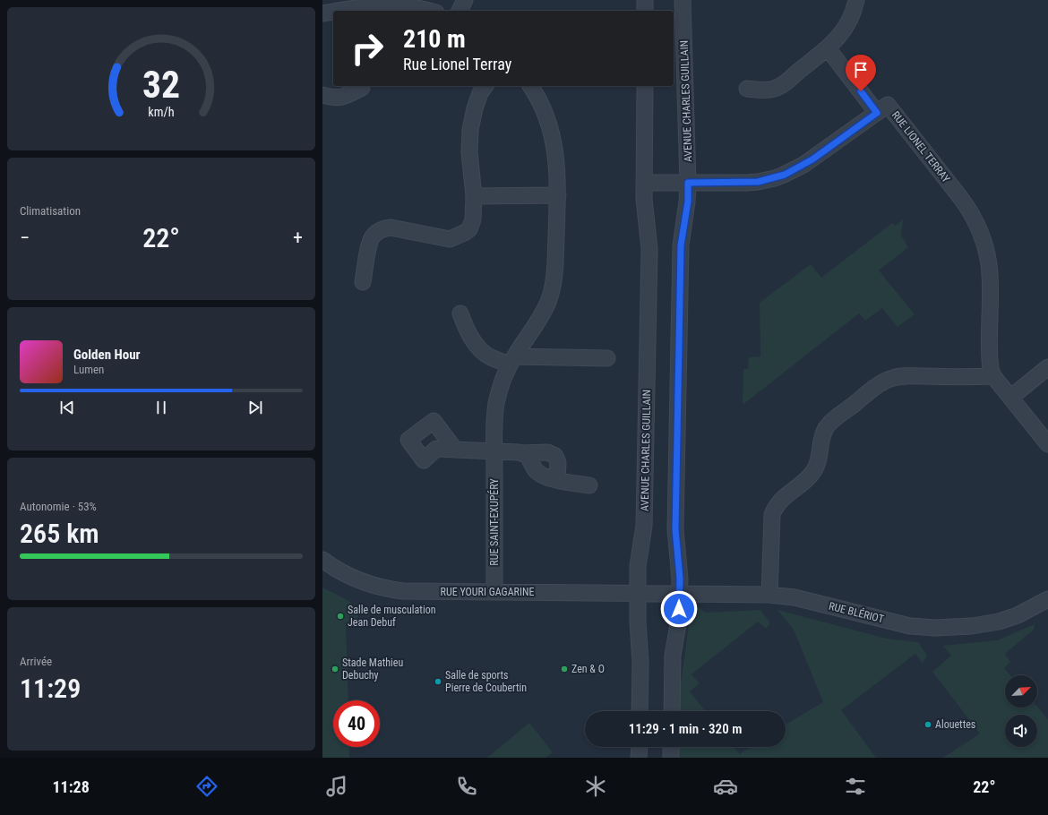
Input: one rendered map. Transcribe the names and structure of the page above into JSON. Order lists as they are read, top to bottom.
{
  "streets": {
    "street": [
      "AVENUE CHARLES GUILLAIN",
      "RUE LIONEL TERRAY",
      "RUE SAINT-EXUPÉRY",
      "RUE YOURI GAGARINE",
      "RUE BLÉRIOT"
    ]
  },
  "crossings": [
    ["AVENUE CHARLES GUILLAIN", "RUE LIONEL TERRAY"],
    ["AVENUE CHARLES GUILLAIN", "RUE YOURI GAGARINE"],
    ["AVENUE CHARLES GUILLAIN", "RUE BLÉRIOT"],
    ["RUE SAINT-EXUPÉRY", "RUE YOURI GAGARINE"],
    ["RUE YOURI GAGARINE", "RUE BLÉRIOT"]
  ],
  "places": [
    "Salle de musculation Jean Debuf",
    "Stade Mathieu Debuchy",
    "Zen & O",
    "Salle de sports Pierre de Coubertin",
    "Alouettes"
  ],
  "north": "top right",
  "page": {
    "turn": ["210 m", "Rue Lionel Terray"],
    "tile": [
      "Climatisation",
      ["Autonomie · 53%", "265 km"],
      ["Arrivée", "11:29"]
    ],
    "heat": ["−", "22°", "+"],
    "song": ["Golden Hour", "Lumen"],
    "limit": "40",
    "trip": "11:29 · 1 min · 320 m",
    "tabs": ["11:28", "22°"],
    "gauge": ["32", "km/h"]
  }
}
